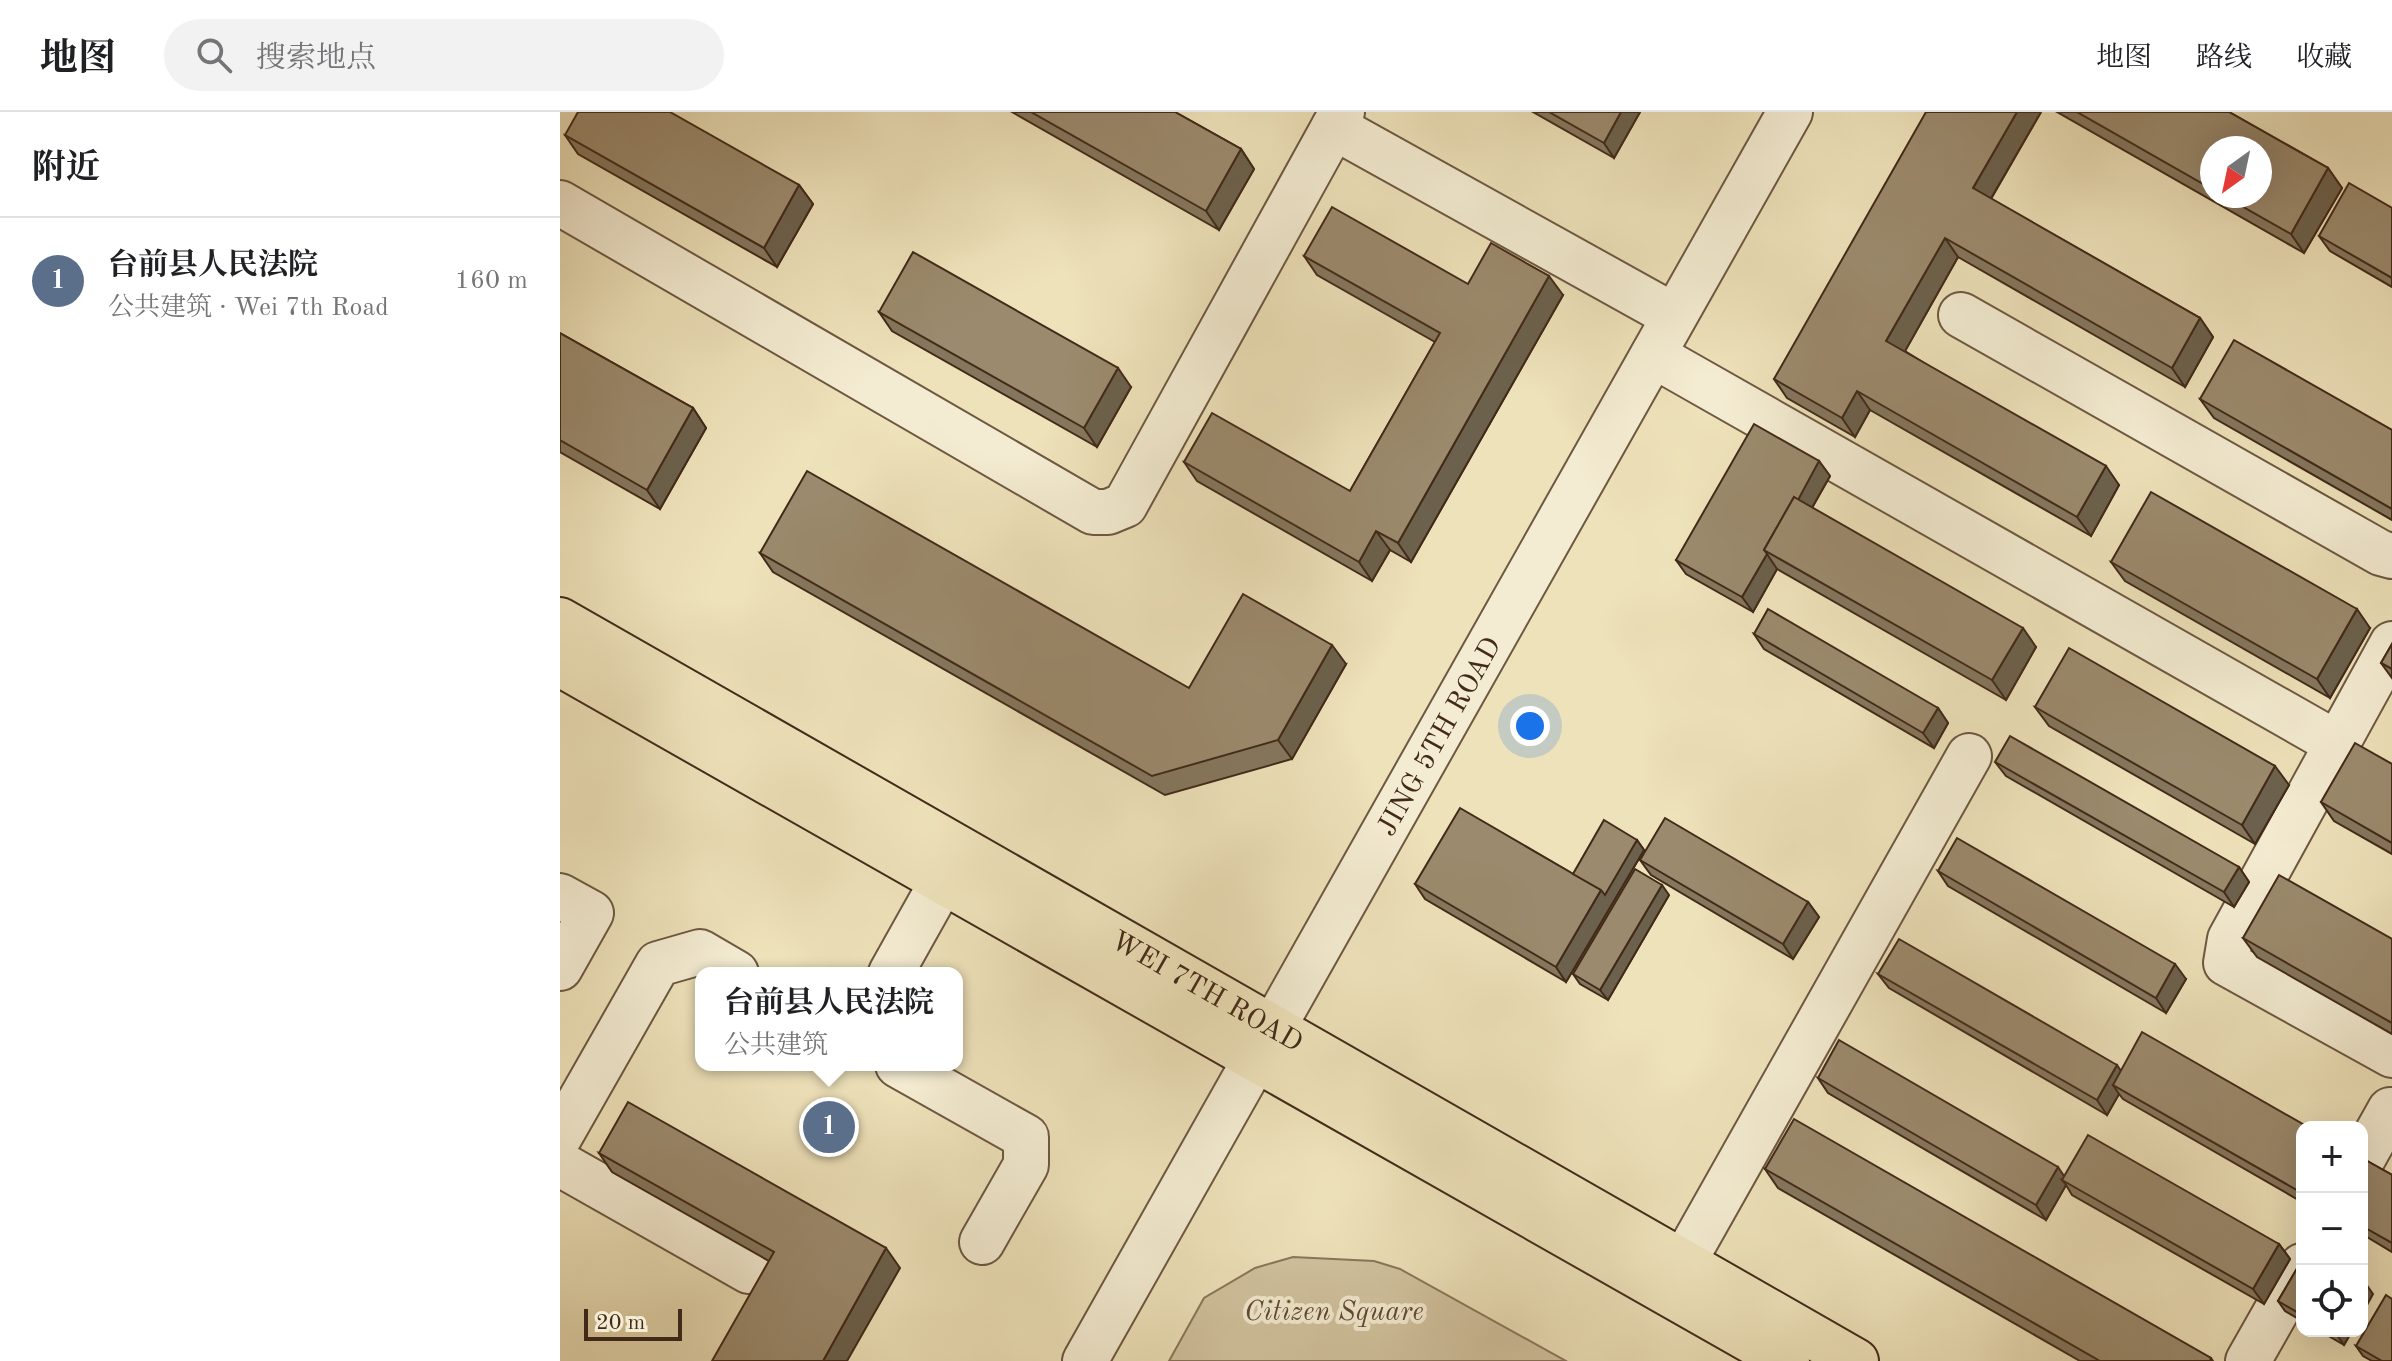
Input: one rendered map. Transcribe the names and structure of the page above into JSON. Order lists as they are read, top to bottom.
{
  "streets": {
    "main road": ["WEI 7TH ROAD"],
    "street": ["JING 5TH ROAD"]
  },
  "crossings": [
    ["JING 5TH ROAD", "WEI 7TH ROAD"]
  ],
  "parks": ["Citizen Square"],
  "scale_bar": "20 m",
  "north": "bottom left",
  "page": {
    "header": "地图",
    "search": "搜索地点",
    "nav": ["地图", "路线", "收藏"],
    "heading": "附近",
    "list": [
      {
        "mark": "1",
        "name": "台前县人民法院",
        "note": "公共建筑 · Wei 7th Road",
        "value": "160 m"
      }
    ],
    "popup": ["台前县人民法院", "公共建筑"],
    "pins": "1",
    "map_buttons": ["+", "−"],
    "scale": "20 m"
  }
}
